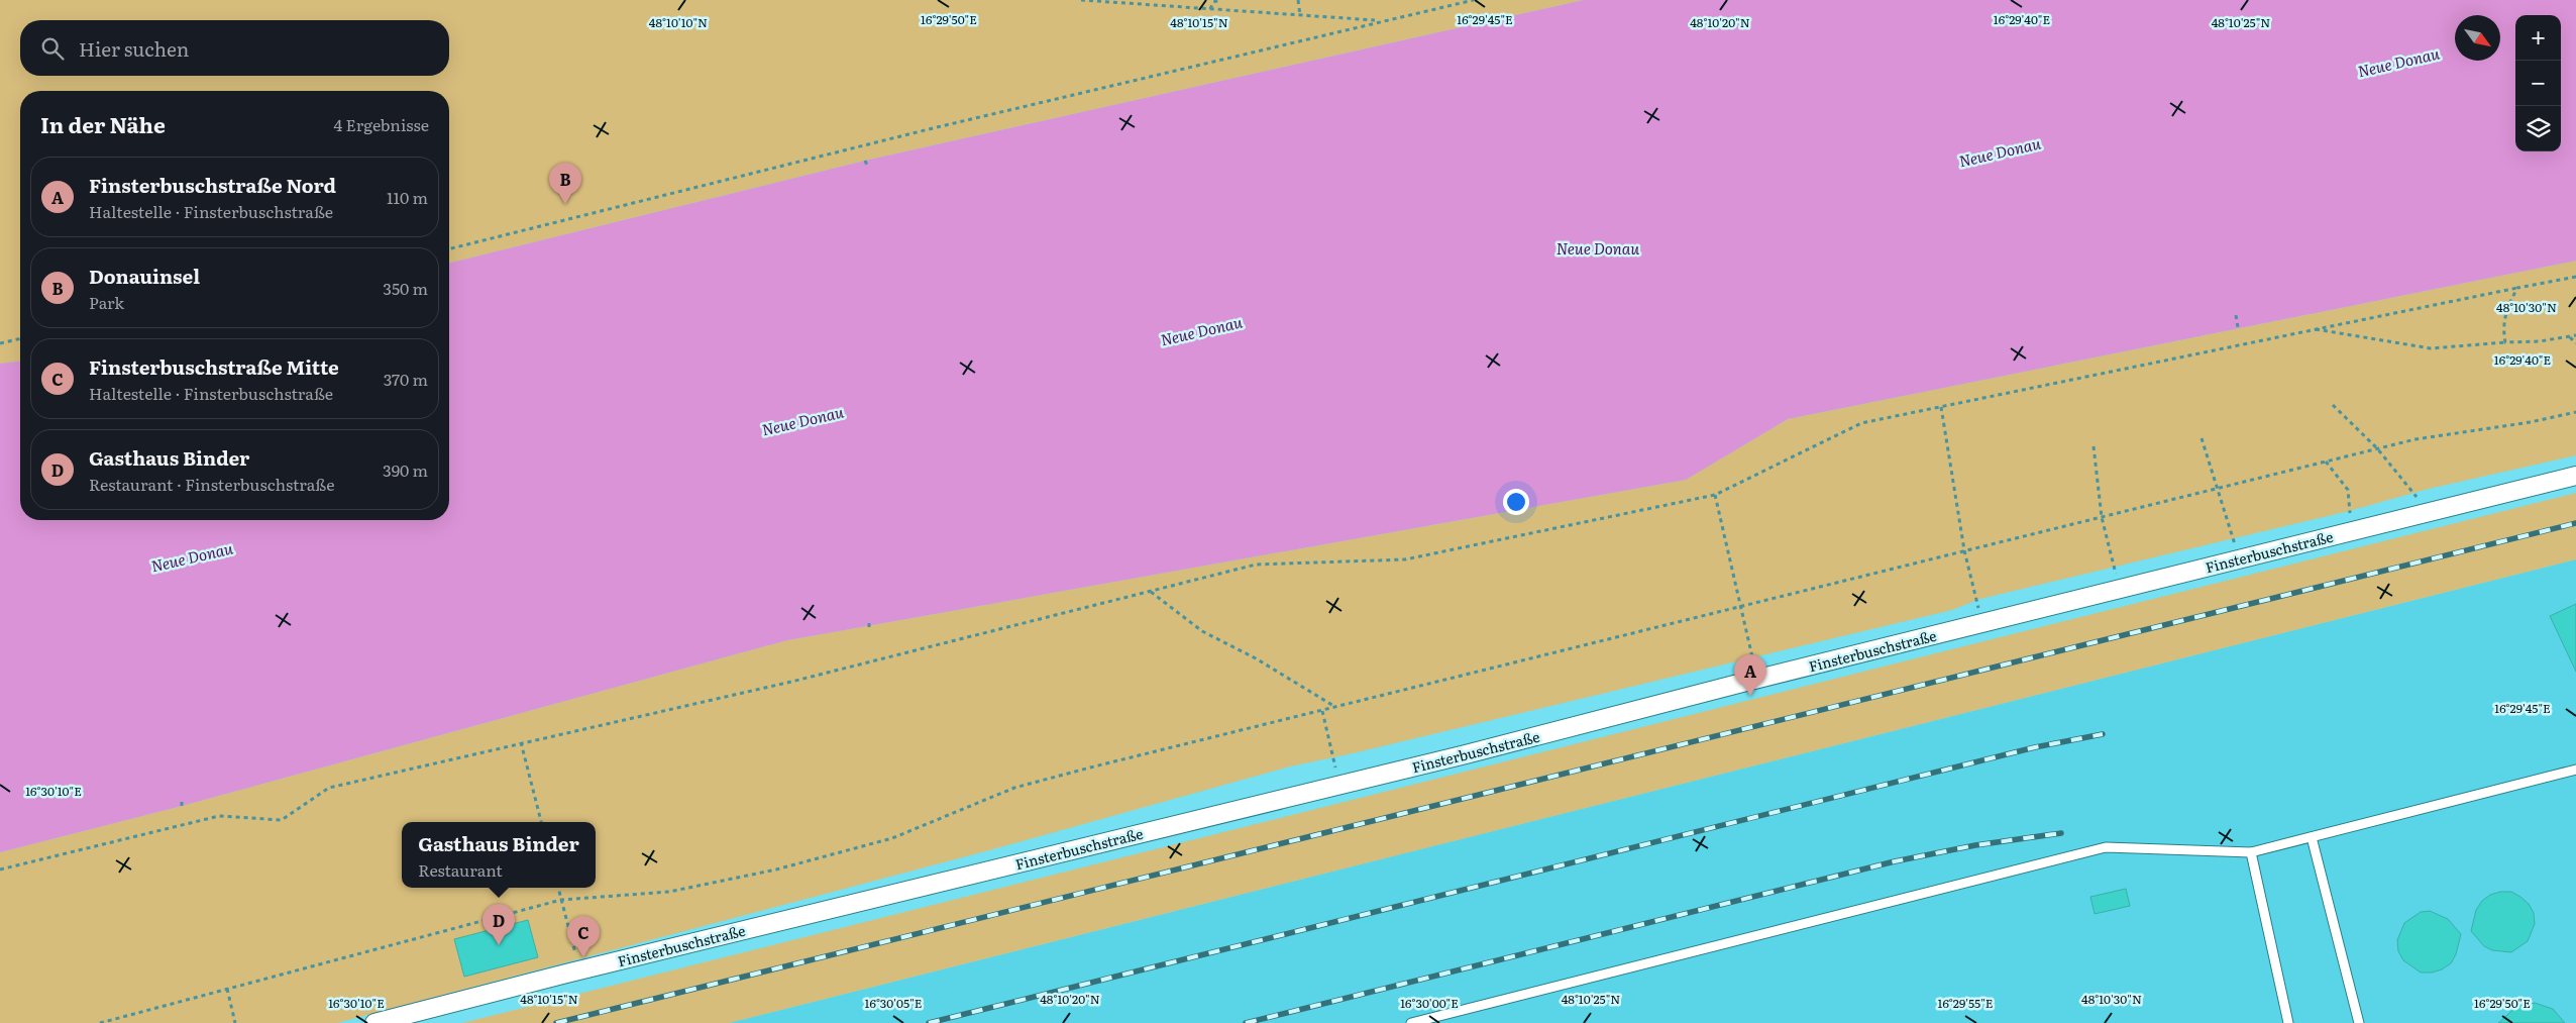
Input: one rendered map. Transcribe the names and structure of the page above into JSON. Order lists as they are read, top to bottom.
{
  "streets": {
    "street": ["Finsterbuschstraße"]
  },
  "water": ["Neue Donau"],
  "north": "bottom right",
  "page": {
    "map_buttons": ["+", "−"],
    "search": "Hier suchen",
    "heading": ["In der Nähe", "4 Ergebnisse"],
    "list": [
      {
        "mark": "A",
        "name": "Finsterbuschstraße Nord",
        "note": "Haltestelle · Finsterbuschstraße",
        "value": "110 m"
      },
      {
        "mark": "B",
        "name": "Donauinsel",
        "note": "Park",
        "value": "350 m"
      },
      {
        "mark": "C",
        "name": "Finsterbuschstraße Mitte",
        "note": "Haltestelle · Finsterbuschstraße",
        "value": "370 m"
      },
      {
        "mark": "D",
        "name": "Gasthaus Binder",
        "note": "Restaurant · Finsterbuschstraße",
        "value": "390 m"
      }
    ],
    "pins": [
      "B",
      "A",
      "D",
      "C"
    ],
    "popup": ["Gasthaus Binder", "Restaurant"]
  },
  "coordinates": [
    "16°29'50\"E",
    "16°29'40\"E",
    "16°29'45\"E",
    "48°10'10\"N",
    "48°10'15\"N",
    "48°10'20\"N",
    "48°10'25\"N",
    "48°10'30\"N",
    "16°30'10\"E",
    "16°30'05\"E",
    "16°30'00\"E",
    "16°29'55\"E"
  ]
}
